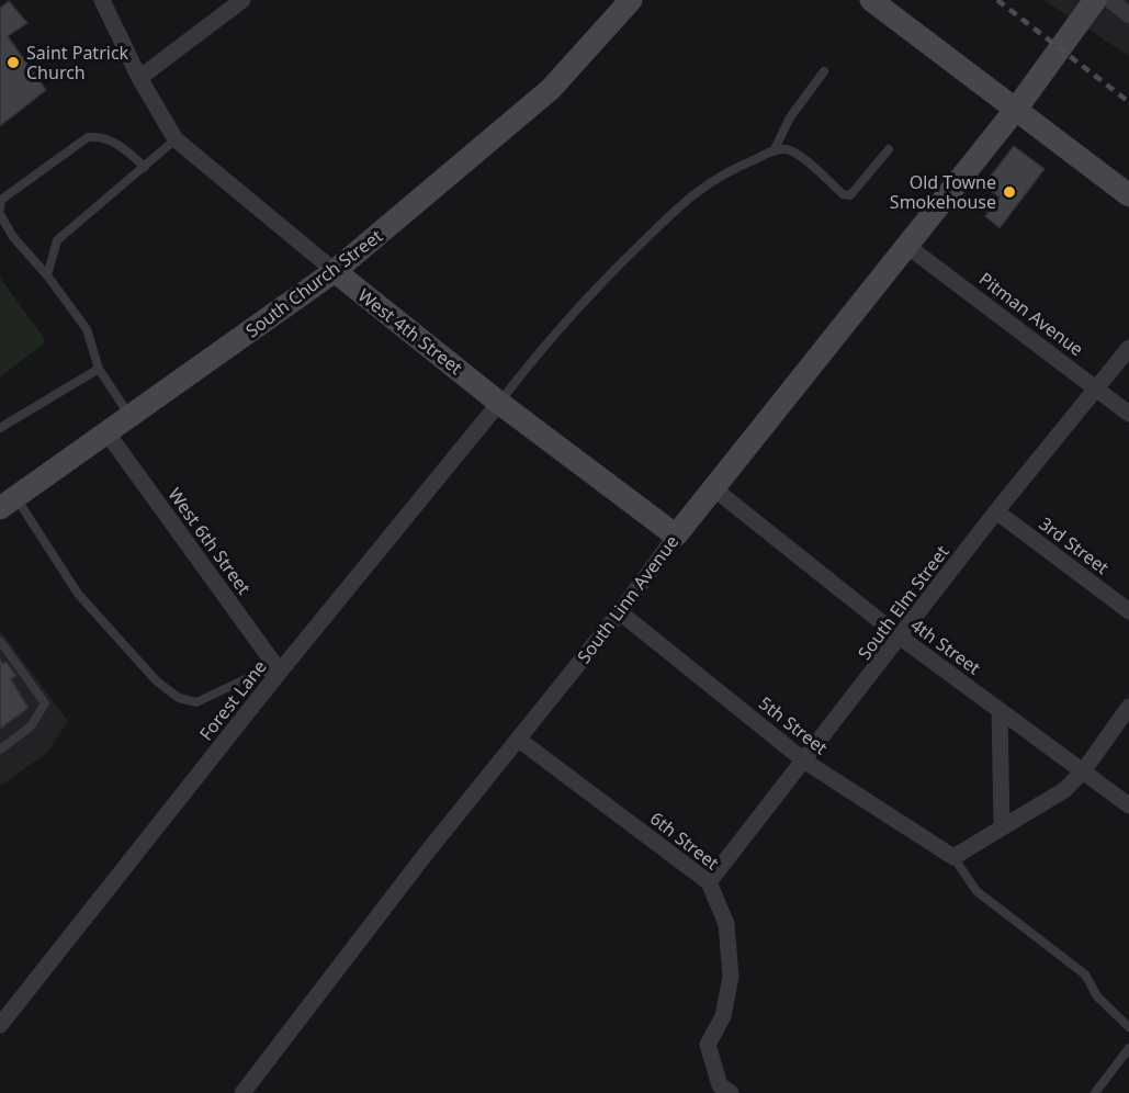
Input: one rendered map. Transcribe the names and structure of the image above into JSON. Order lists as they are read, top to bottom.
{
  "streets": {
    "street": [
      "South Church Street",
      "Pitman Avenue",
      "West 4th Street",
      "West 6th Street",
      "3rd Street",
      "South Linn Avenue",
      "South Elm Street",
      "4th Street",
      "Forest Lane",
      "5th Street",
      "6th Street"
    ]
  },
  "crossings": [
    ["South Church Street", "West 4th Street"],
    ["South Church Street", "West 6th Street"],
    ["Pitman Avenue", "South Linn Avenue"],
    ["Pitman Avenue", "South Elm Street"],
    ["West 4th Street", "South Linn Avenue"],
    ["West 4th Street", "Forest Lane"],
    ["West 6th Street", "Forest Lane"],
    ["3rd Street", "South Elm Street"],
    ["South Linn Avenue", "4th Street"],
    ["South Linn Avenue", "5th Street"],
    ["South Linn Avenue", "6th Street"],
    ["South Elm Street", "4th Street"],
    ["South Elm Street", "5th Street"],
    ["South Elm Street", "6th Street"]
  ],
  "places": ["Saint Patrick Church", "Old Towne Smokehouse"]
}
